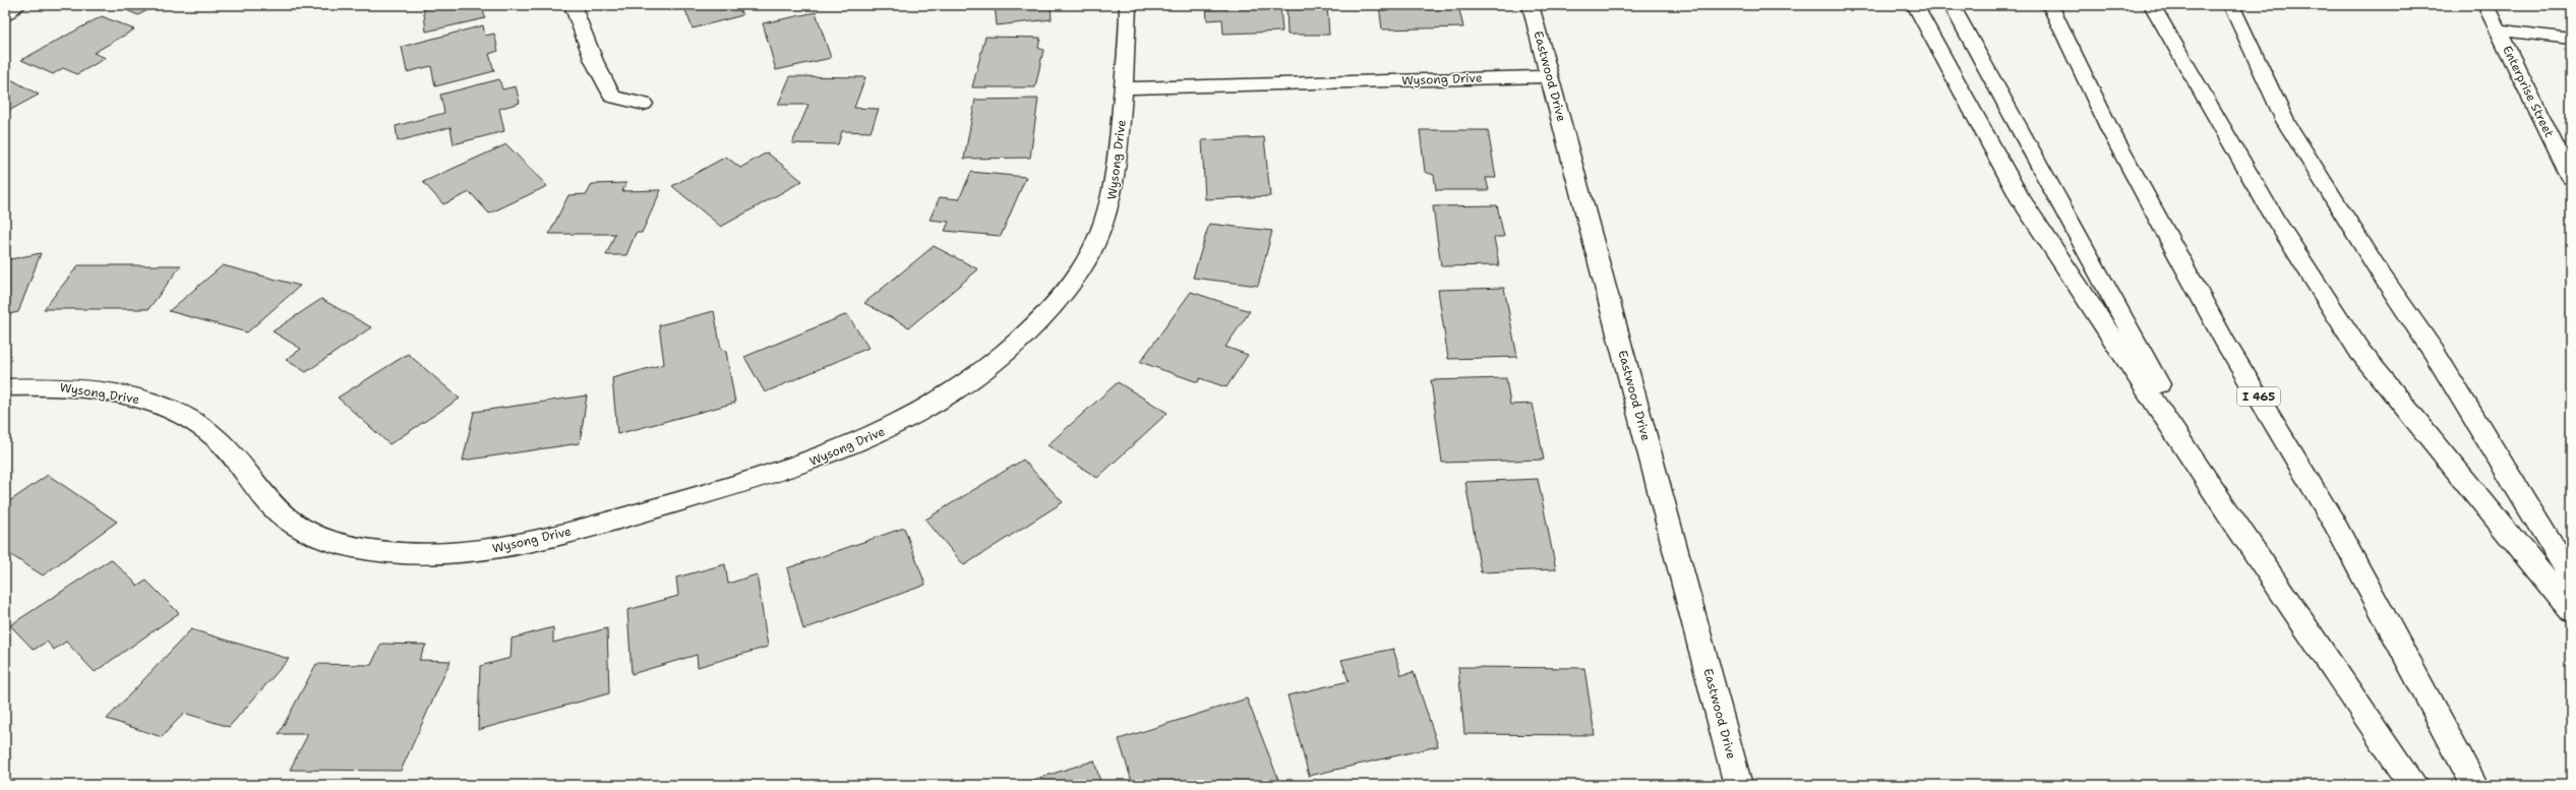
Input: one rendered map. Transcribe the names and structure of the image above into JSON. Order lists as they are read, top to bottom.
{
  "streets": {
    "main road": [
      "Eastwood Drive",
      "Wysong Drive",
      "Enterprise Street",
      "I 465"
    ]
  },
  "crossings": [
    ["Eastwood Drive", "Wysong Drive"]
  ]
}
